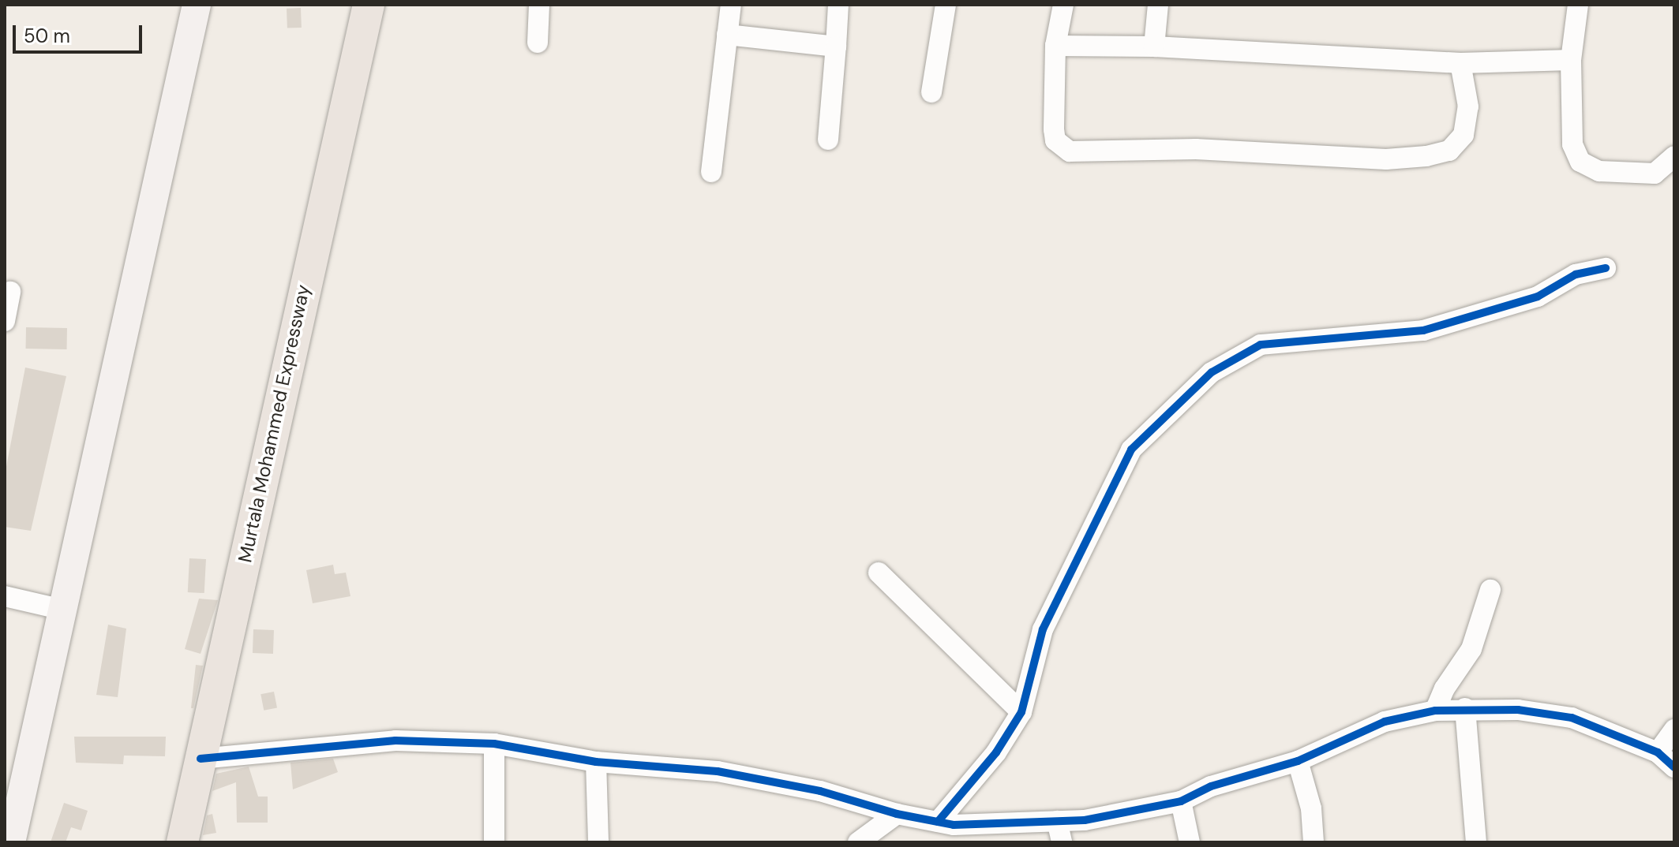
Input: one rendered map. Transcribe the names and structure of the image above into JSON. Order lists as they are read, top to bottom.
{
  "streets": {
    "main road": ["Murtala Mohammed Expressway"]
  },
  "scale_bar": "50 m"
}
